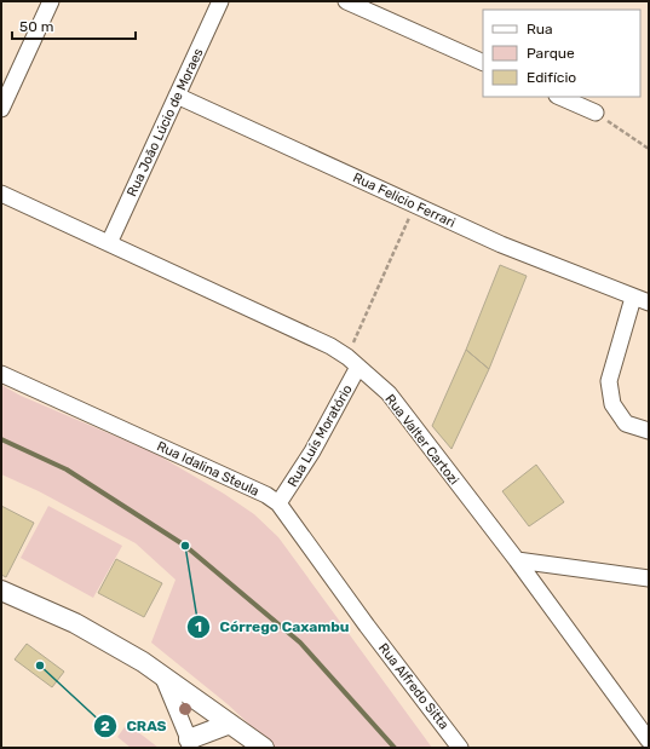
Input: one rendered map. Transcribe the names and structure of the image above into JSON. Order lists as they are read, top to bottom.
{
  "streets": {
    "street": [
      "Rua João Lúcio de Moraes",
      "Rua Felicio Ferrari",
      "Rua Luís Moratório",
      "Rua Valter Cartozi",
      "Rua Idalina Steula",
      "Rua Alfredo Sitta"
    ]
  },
  "crossings": [
    ["Rua João Lúcio de Moraes", "Rua Felicio Ferrari"],
    ["Rua João Lúcio de Moraes", "Rua Valter Cartozi"],
    ["Rua Luís Moratório", "Rua Valter Cartozi"],
    ["Rua Luís Moratório", "Rua Idalina Steula"],
    ["Rua Idalina Steula", "Rua Alfredo Sitta"]
  ],
  "places": ["Córrego Caxambu", "CRAS"],
  "legend": ["Rua", "Parque", "Edifício"],
  "scale_bar": "50 m"
}
